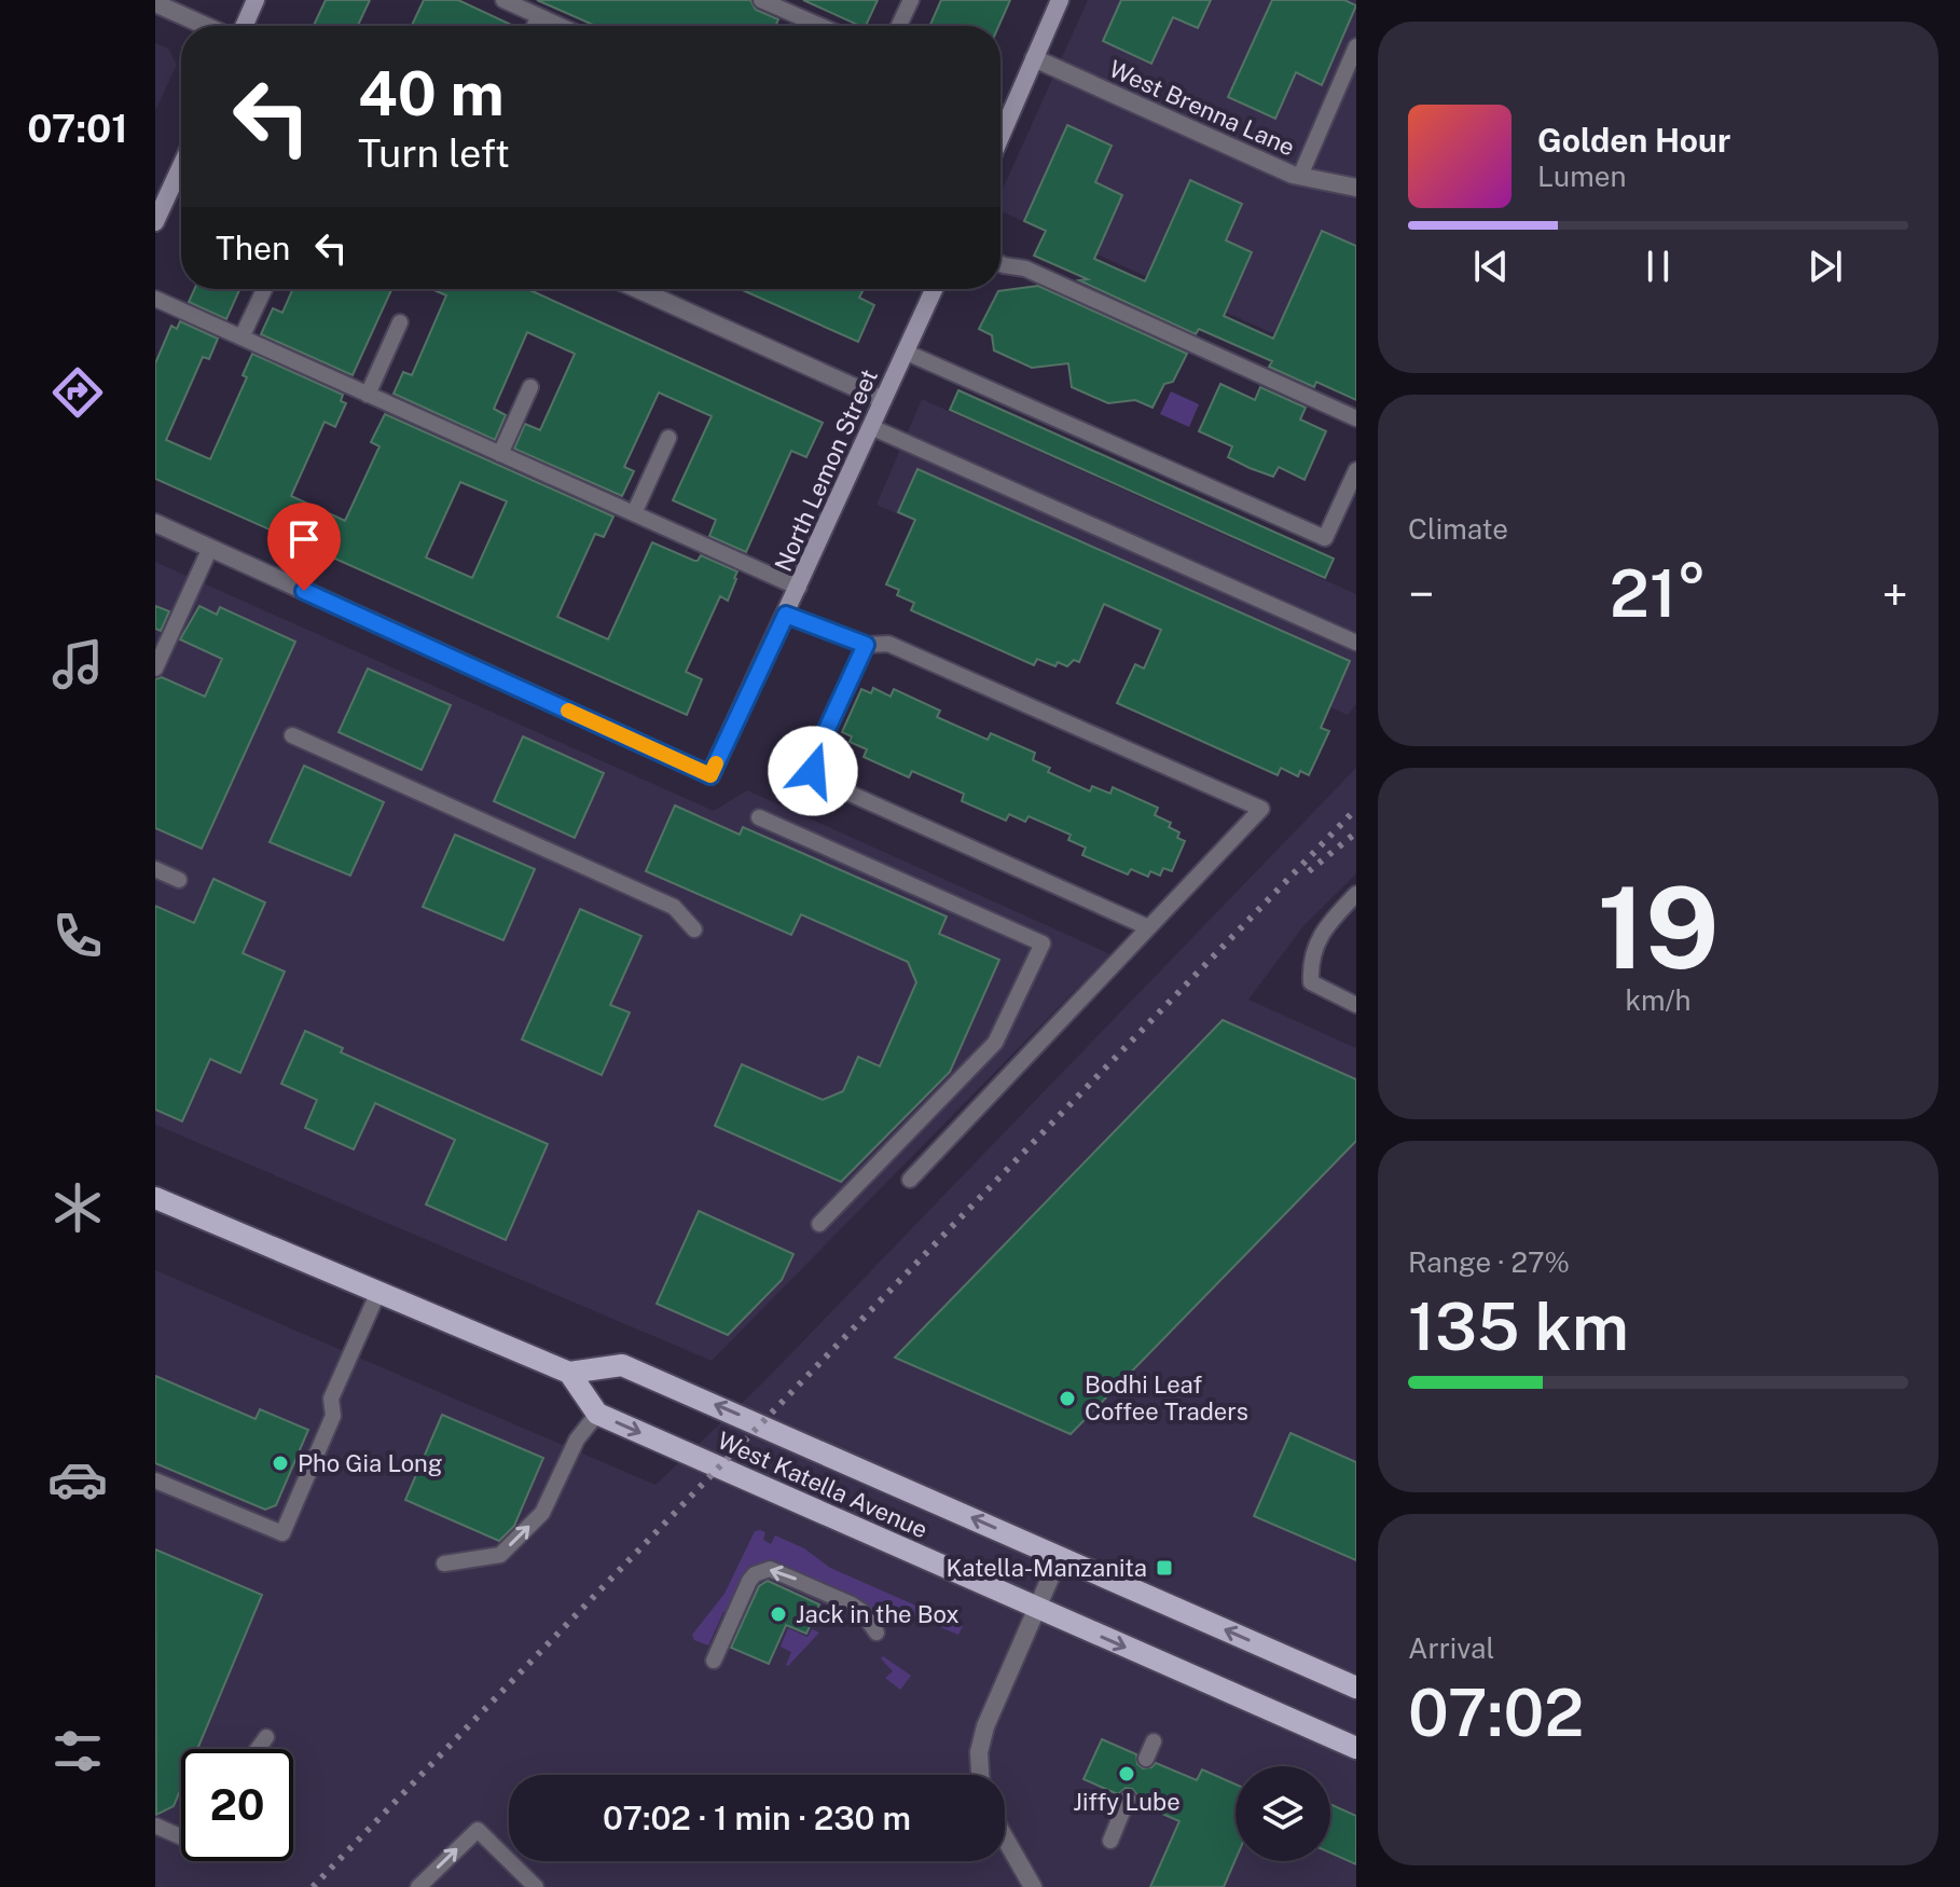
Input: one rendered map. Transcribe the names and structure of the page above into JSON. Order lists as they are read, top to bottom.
{
  "streets": {
    "main road": ["West Katella Avenue"],
    "street": ["West Brenna Lane", "North Lemon Street"]
  },
  "places": {
    "other": [
      "Bodhi Leaf Coffee Traders",
      "Pho Gia Long",
      "Jack in the Box",
      "Jiffy Lube"
    ],
    "transit": ["Katella-Manzanita"]
  },
  "page": {
    "tabs": "07:01",
    "turn": ["40 m", "Turn left"],
    "song": ["Golden Hour", "Lumen"],
    "then": "Then",
    "tile": [
      "Climate",
      ["19", "km/h"],
      ["Range · 27%", "135 km"],
      ["Arrival", "07:02"]
    ],
    "heat": ["−", "21°", "+"],
    "limit": "20",
    "trip": "07:02 · 1 min · 230 m"
  }
}
